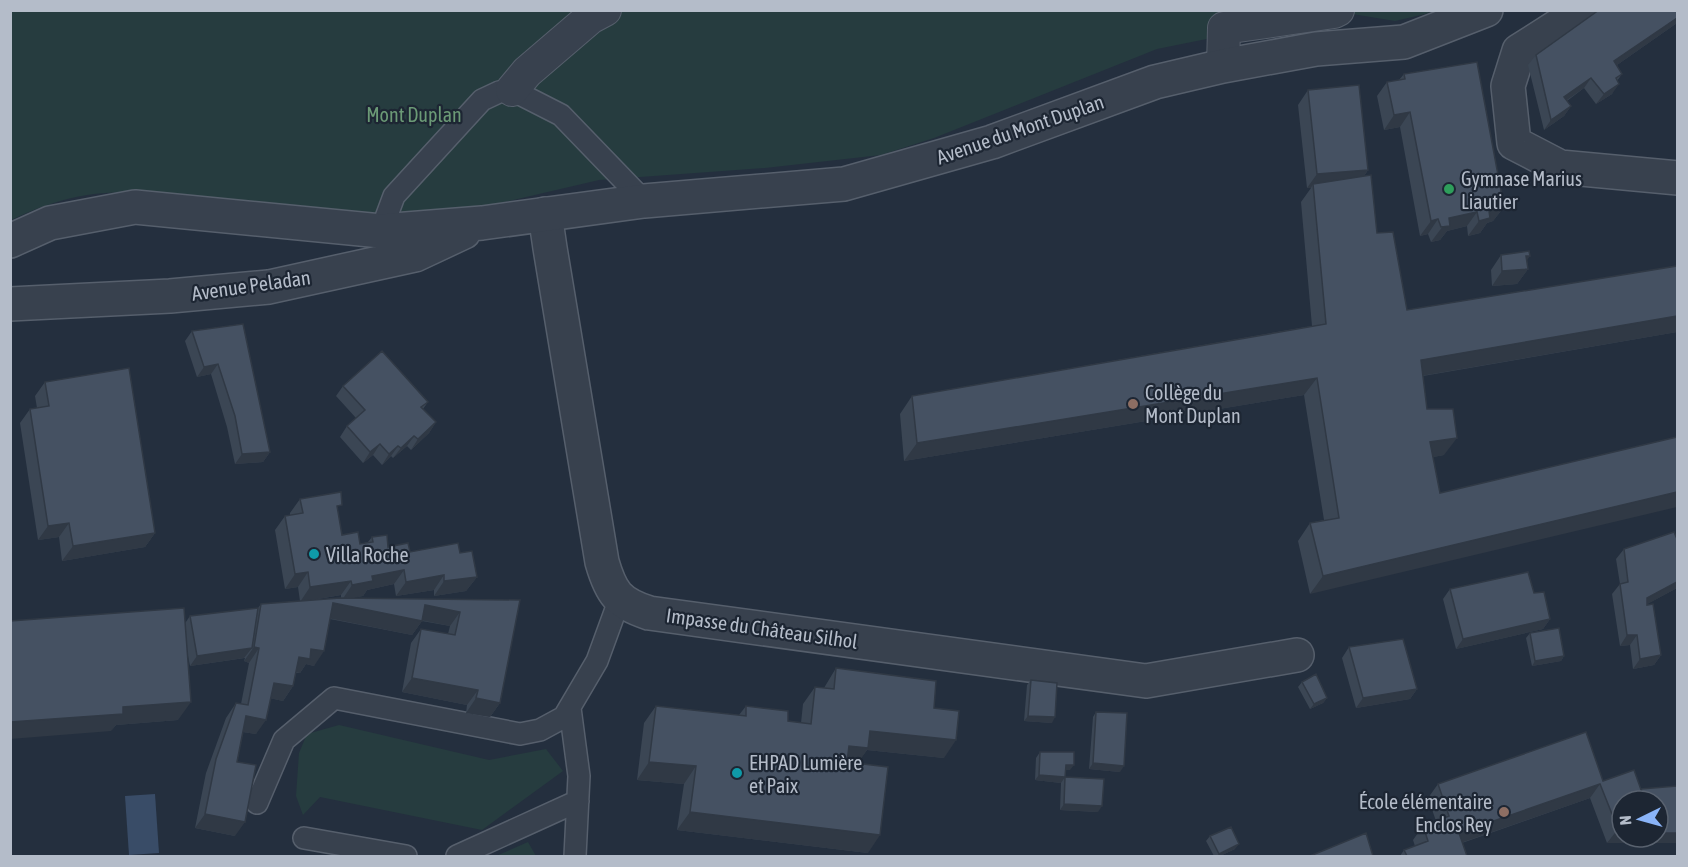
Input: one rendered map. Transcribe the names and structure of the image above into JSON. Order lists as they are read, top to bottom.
{
  "streets": {
    "street": ["Avenue du Mont Duplan", "Avenue Peladan", "Impasse du Château Silhol"]
  },
  "crossings": [
    ["Avenue du Mont Duplan", "Avenue Peladan"]
  ],
  "parks": ["Mont Duplan"],
  "places": [
    "Gymnase Marius Liautier",
    "Collège du Mont Duplan",
    "Villa Roche",
    "EHPAD Lumière et Paix",
    "École élémentaire Enclos Rey"
  ],
  "north": "left"
}
